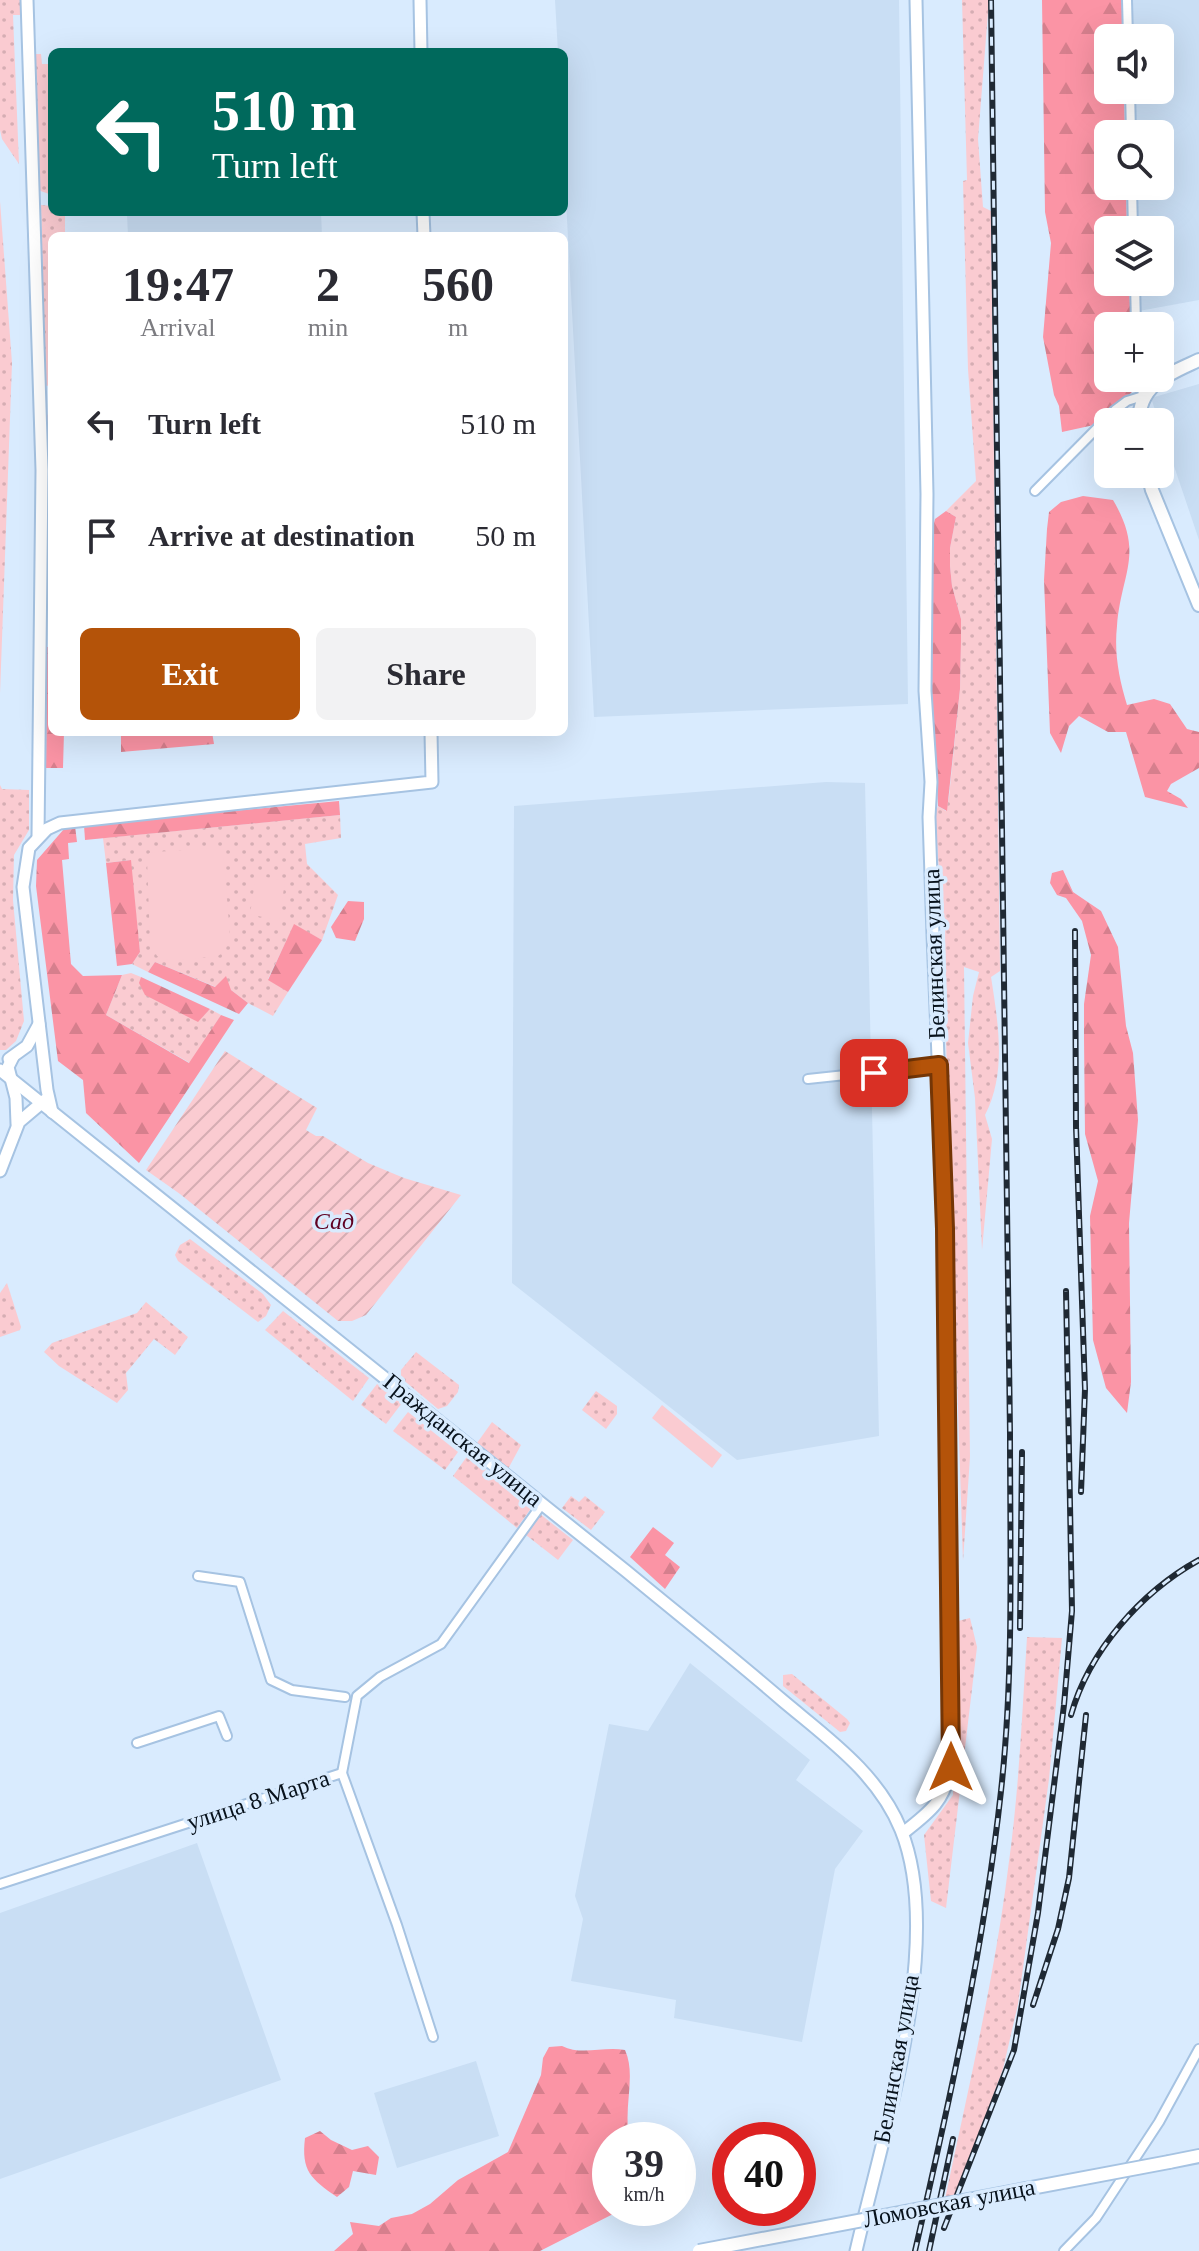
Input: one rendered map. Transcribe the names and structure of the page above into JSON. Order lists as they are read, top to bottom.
{
  "streets": {
    "main road": ["Ломовская улица"],
    "street": ["Белинская улица", "Гражданская улица", "улица 8 Марта"]
  },
  "crossings": [
    ["Белинская улица", "Гражданская улица"]
  ],
  "parks": ["Сад"],
  "page": {
    "map_buttons": ["+", "−"],
    "turn": ["510 m", "Turn left"],
    "eta": [
      "19:47",
      "Arrival",
      "2",
      "min",
      "560",
      "m"
    ],
    "list": [
      {
        "name": "Turn left",
        "value": "510 m"
      },
      {
        "name": "Arrive at destination",
        "value": "50 m"
      }
    ],
    "buttons": ["Exit", "Share"],
    "speed": "39 km/h",
    "limit": "40"
  }
}
